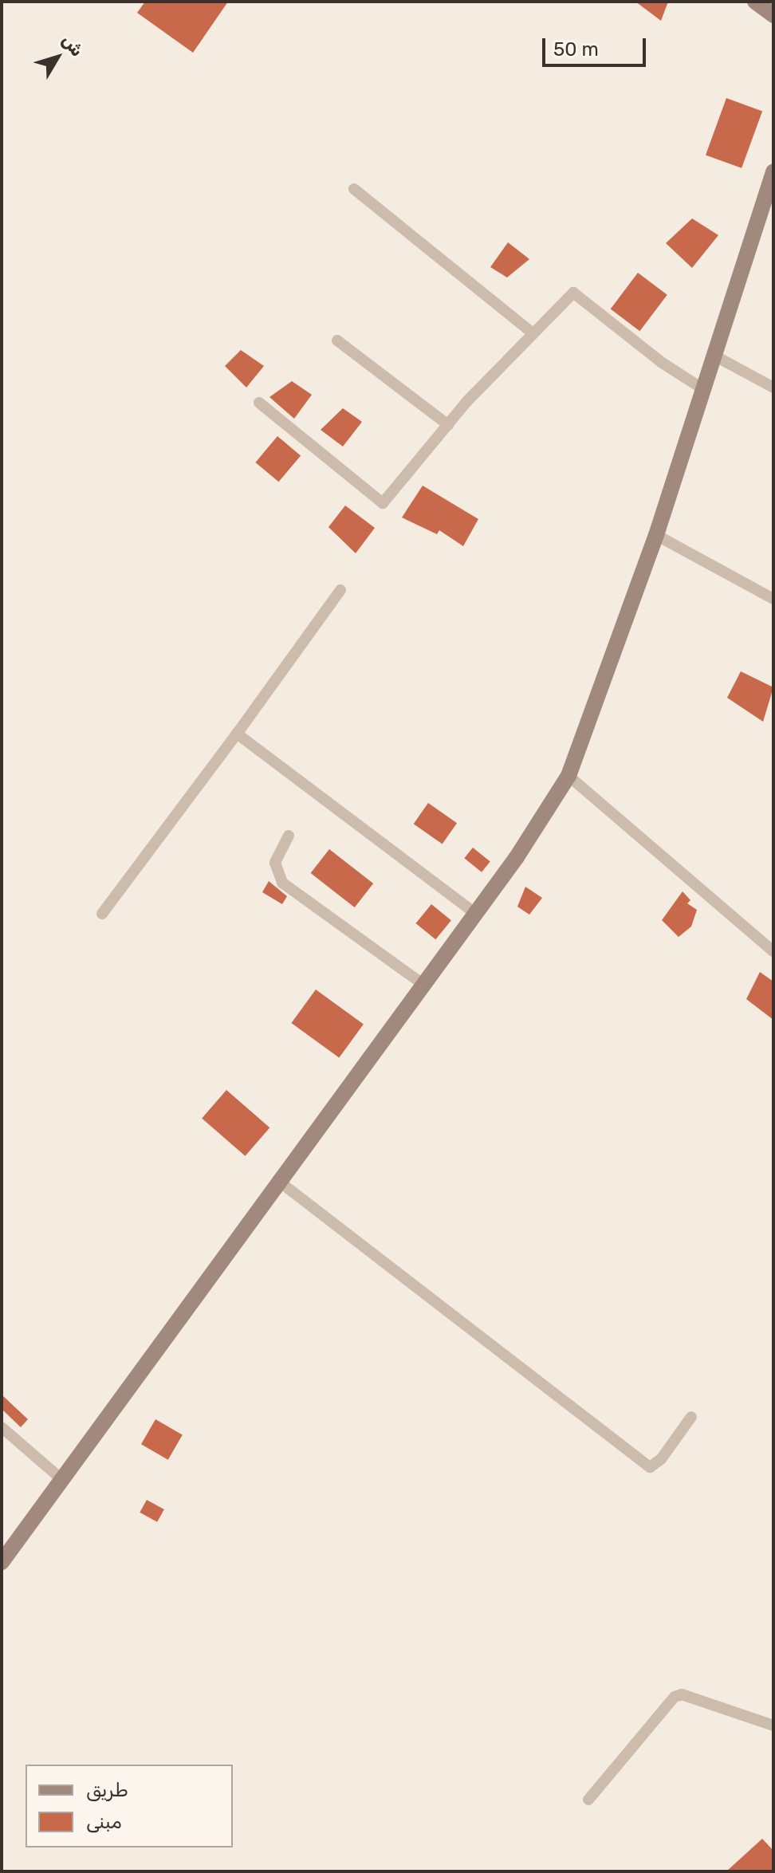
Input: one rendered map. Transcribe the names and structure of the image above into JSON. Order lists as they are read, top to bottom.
{
  "legend": ["طريق", "مبنى"],
  "scale_bar": "50 m",
  "north": "top right"
}
